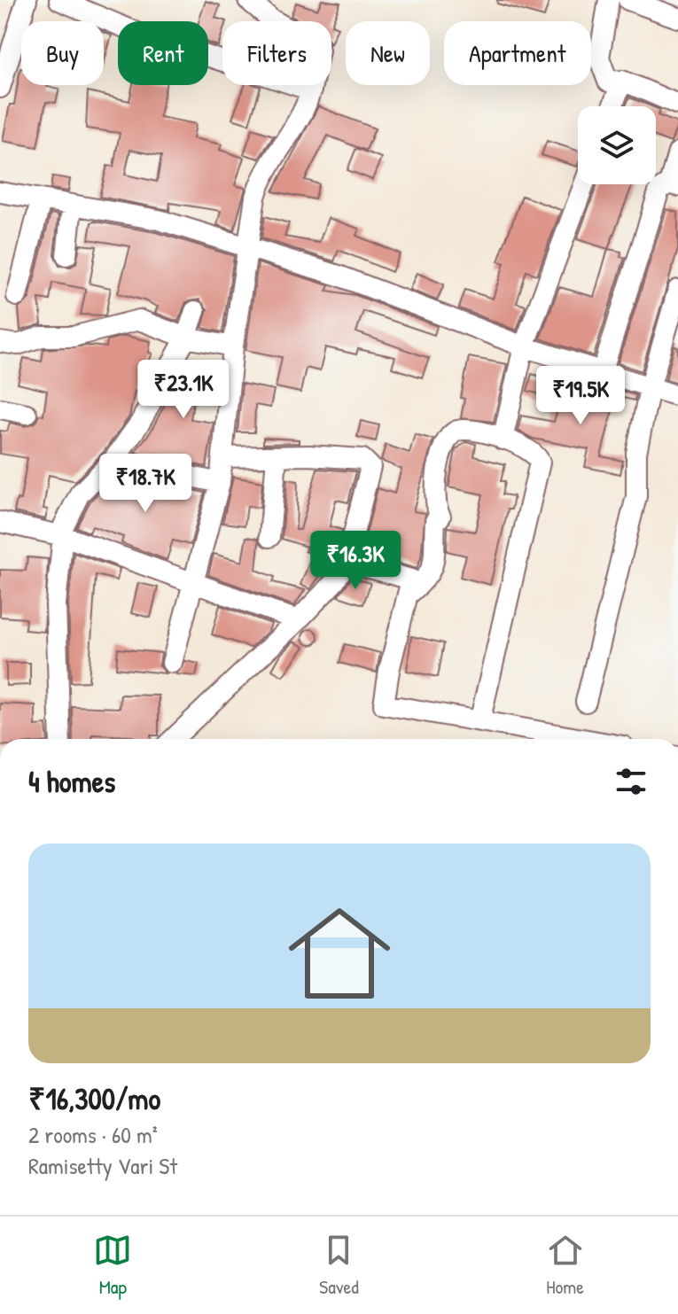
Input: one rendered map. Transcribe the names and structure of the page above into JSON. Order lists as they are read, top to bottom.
{
  "page": {
    "chip": [
      "Buy",
      "Rent",
      "Filters",
      "New",
      "Apartment"
    ],
    "price": [
      "₹23.1K",
      "₹19.5K",
      "₹18.7K",
      "₹16.3K"
    ],
    "heading": "4 homes",
    "list": [
      {
        "name": "₹16,300/mo",
        "note": "2 rooms · 60 m² · Ramisetty Vari St"
      }
    ],
    "tabs": ["Map", "Saved", "Home"]
  }
}
